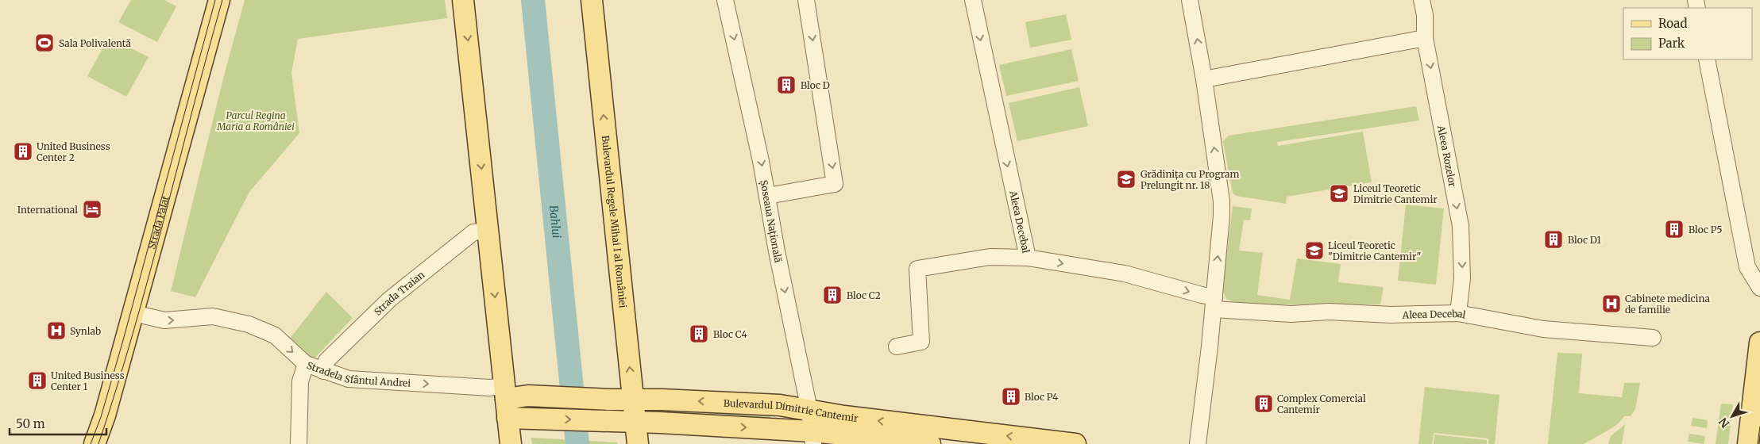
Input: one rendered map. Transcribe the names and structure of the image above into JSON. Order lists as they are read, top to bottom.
{
  "streets": {
    "main road": ["Strada Palat", "Bulevardul Regele Mihai I al României", "Bulevardul Dimitrie Cantemir"],
    "street": [
      "Aleea Rozelor",
      "Șoseaua Națională",
      "Aleea Decebal",
      "Strada Traian",
      "Stradela Sfântul Andrei"
    ]
  },
  "crossings": [
    ["Aleea Rozelor", "Aleea Decebal"],
    ["Șoseaua Națională", "Bulevardul Dimitrie Cantemir"],
    ["Strada Palat", "Stradela Sfântul Andrei"],
    ["Bulevardul Regele Mihai I al României", "Bulevardul Dimitrie Cantemir"],
    ["Strada Traian", "Stradela Sfântul Andrei"],
    ["Stradela Sfântul Andrei", "Bulevardul Dimitrie Cantemir"]
  ],
  "one_way": [
    "Aleea Rozelor",
    "Șoseaua Națională",
    "Aleea Decebal",
    "Stradela Sfântul Andrei"
  ],
  "water": ["Bahlui"],
  "parks": ["Parcul Regina Maria a României"],
  "places": {
    "sports": ["Sala Polivalentă"],
    "building": [
      "Bloc D",
      "United Business Center 2",
      "Bloc P5",
      "Bloc D1",
      "Bloc C2",
      "Bloc C4",
      "United Business Center 1",
      "Bloc P4",
      "Complex Comercial Cantemir"
    ],
    "school or university": ["Grădinița cu Program Prelungit nr. 18", "Liceul Teoretic Dimitrie Cantemir", "Liceul Teoretic \"Dimitrie Cantemir\""],
    "hotel": ["International"],
    "hospital": ["Cabinete medicina de familie", "Synlab"]
  },
  "legend": ["Road", "Park"],
  "scale_bar": "50 m",
  "north": "bottom left"
}
